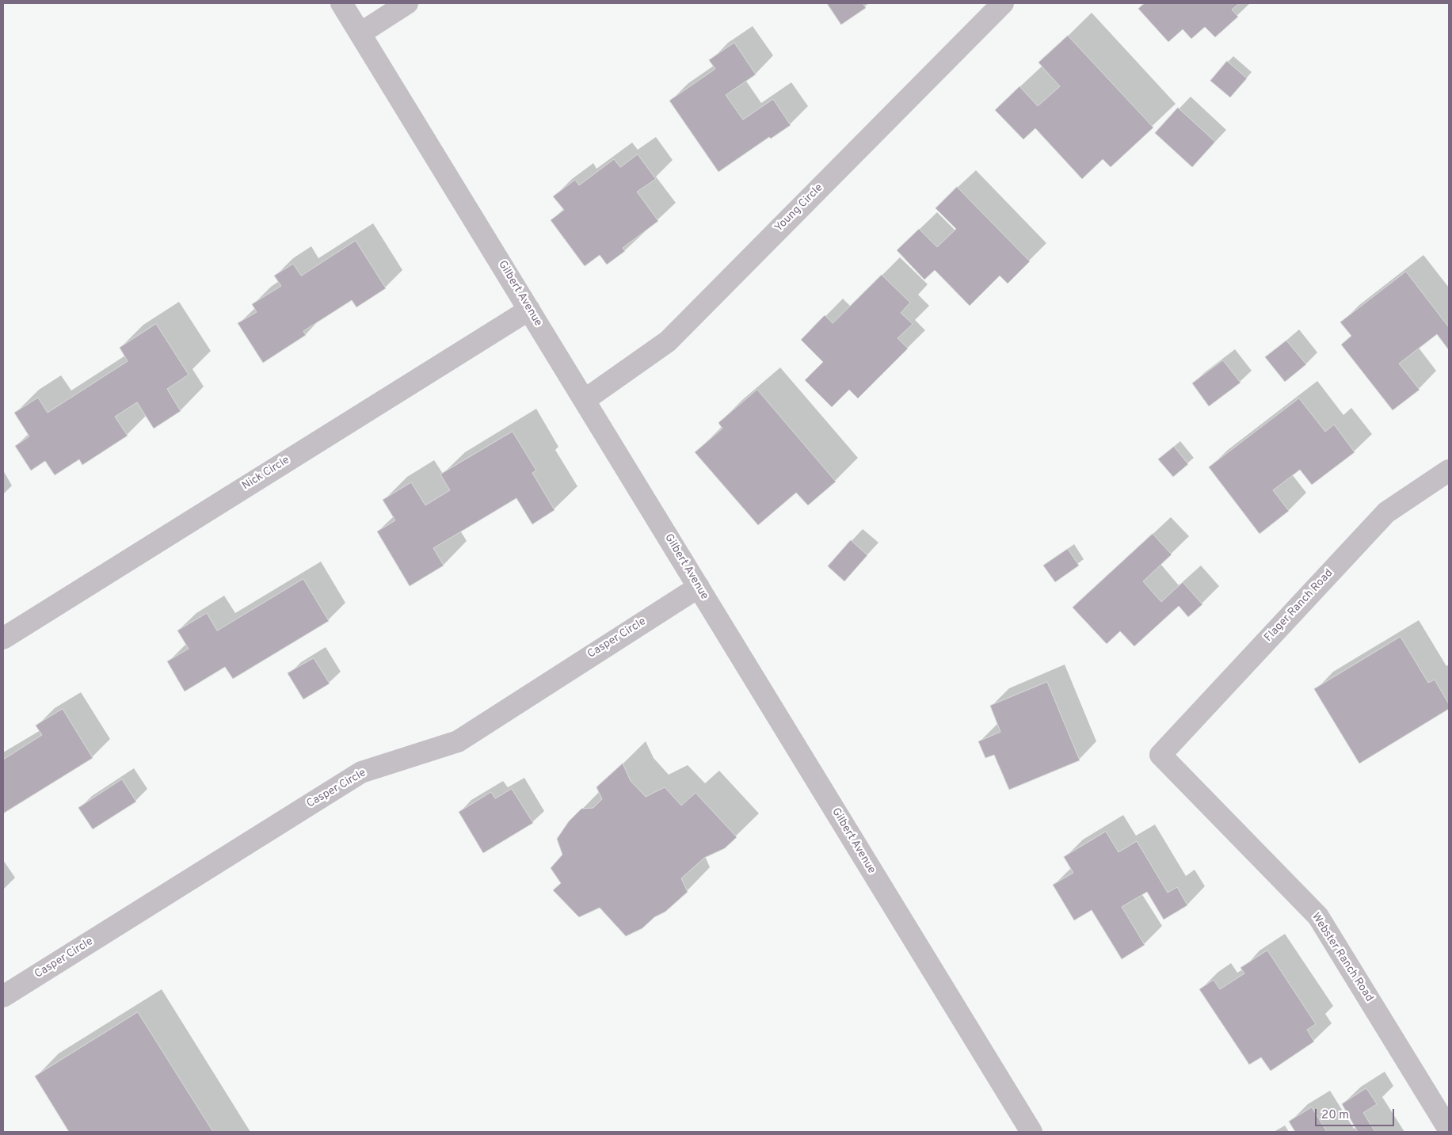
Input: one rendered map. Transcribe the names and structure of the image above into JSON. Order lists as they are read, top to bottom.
{
  "streets": {
    "street": [
      "Young Circle",
      "Gilbert Avenue",
      "Nick Circle",
      "Flager Ranch Road",
      "Casper Circle",
      "Webster Ranch Road"
    ]
  },
  "crossings": [
    ["Young Circle", "Gilbert Avenue"],
    ["Gilbert Avenue", "Nick Circle"],
    ["Gilbert Avenue", "Casper Circle"],
    ["Flager Ranch Road", "Webster Ranch Road"]
  ],
  "scale_bar": "20 m"
}
